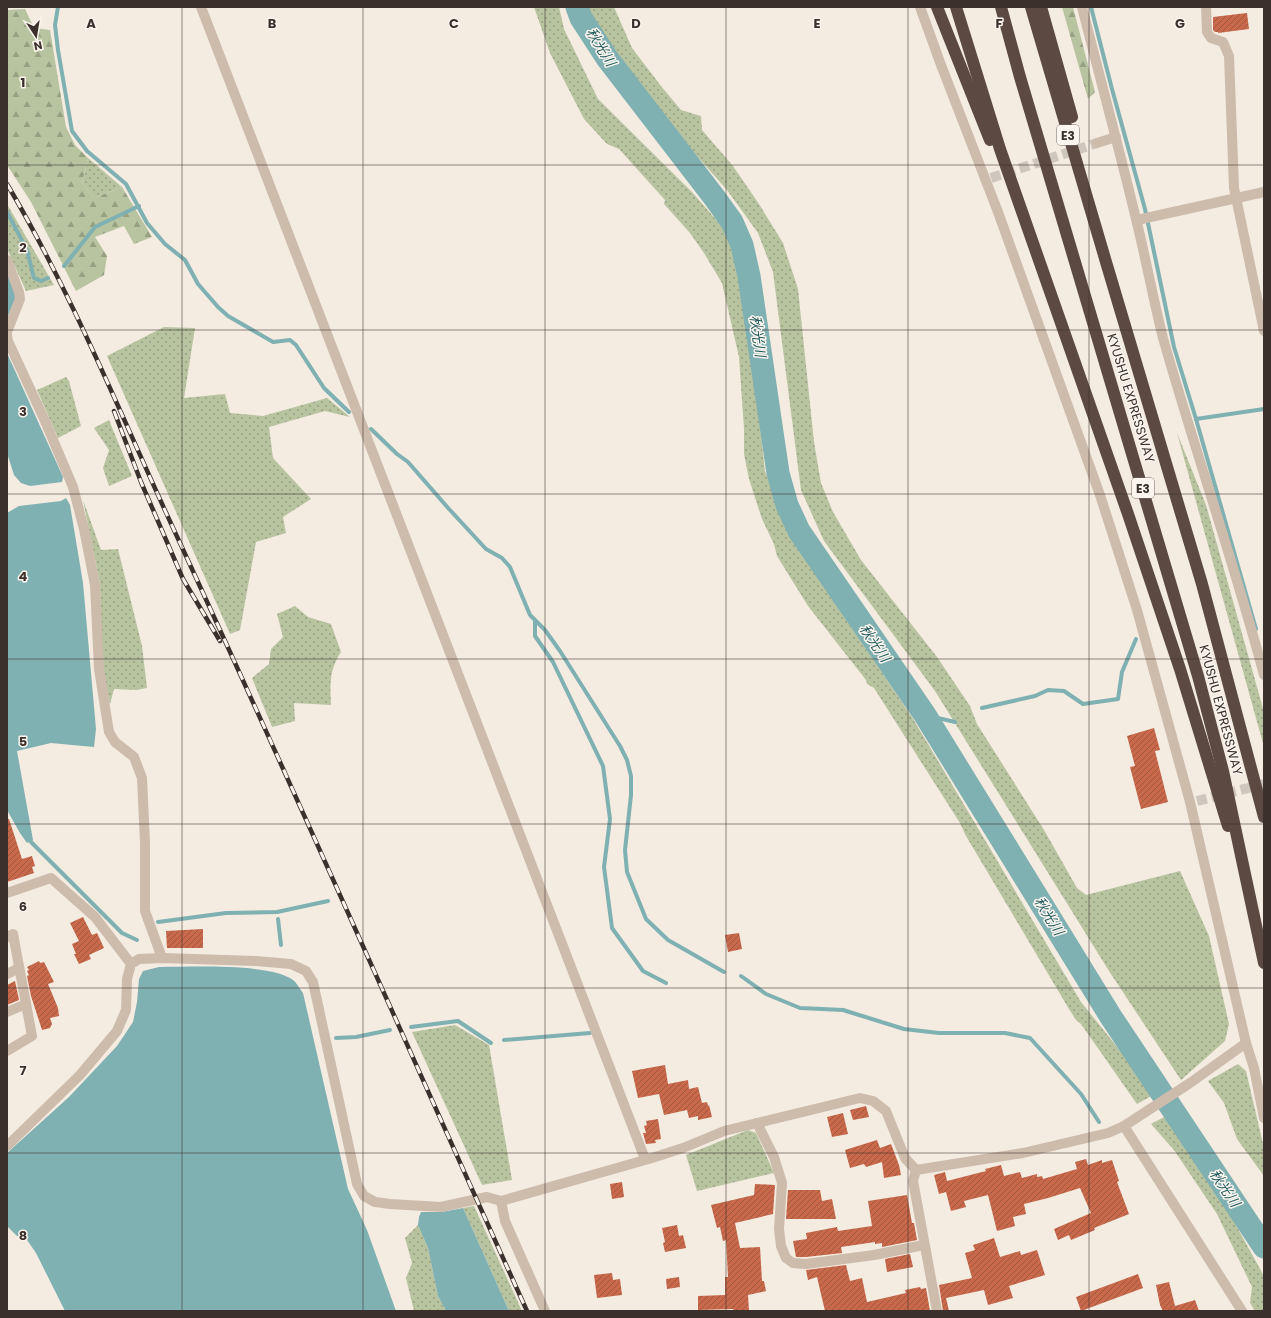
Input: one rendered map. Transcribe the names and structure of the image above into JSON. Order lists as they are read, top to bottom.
{
  "streets": {
    "highway": ["E3", "KYUSHU EXPRESSWAY"]
  },
  "water": ["秋光川"],
  "north": "bottom",
  "grid": {
    "columns": [
      "A",
      "B",
      "C",
      "D",
      "E",
      "F",
      "G"
    ],
    "rows": [
      "1",
      "2",
      "3",
      "4",
      "5",
      "6",
      "7",
      "8"
    ]
  }
}
